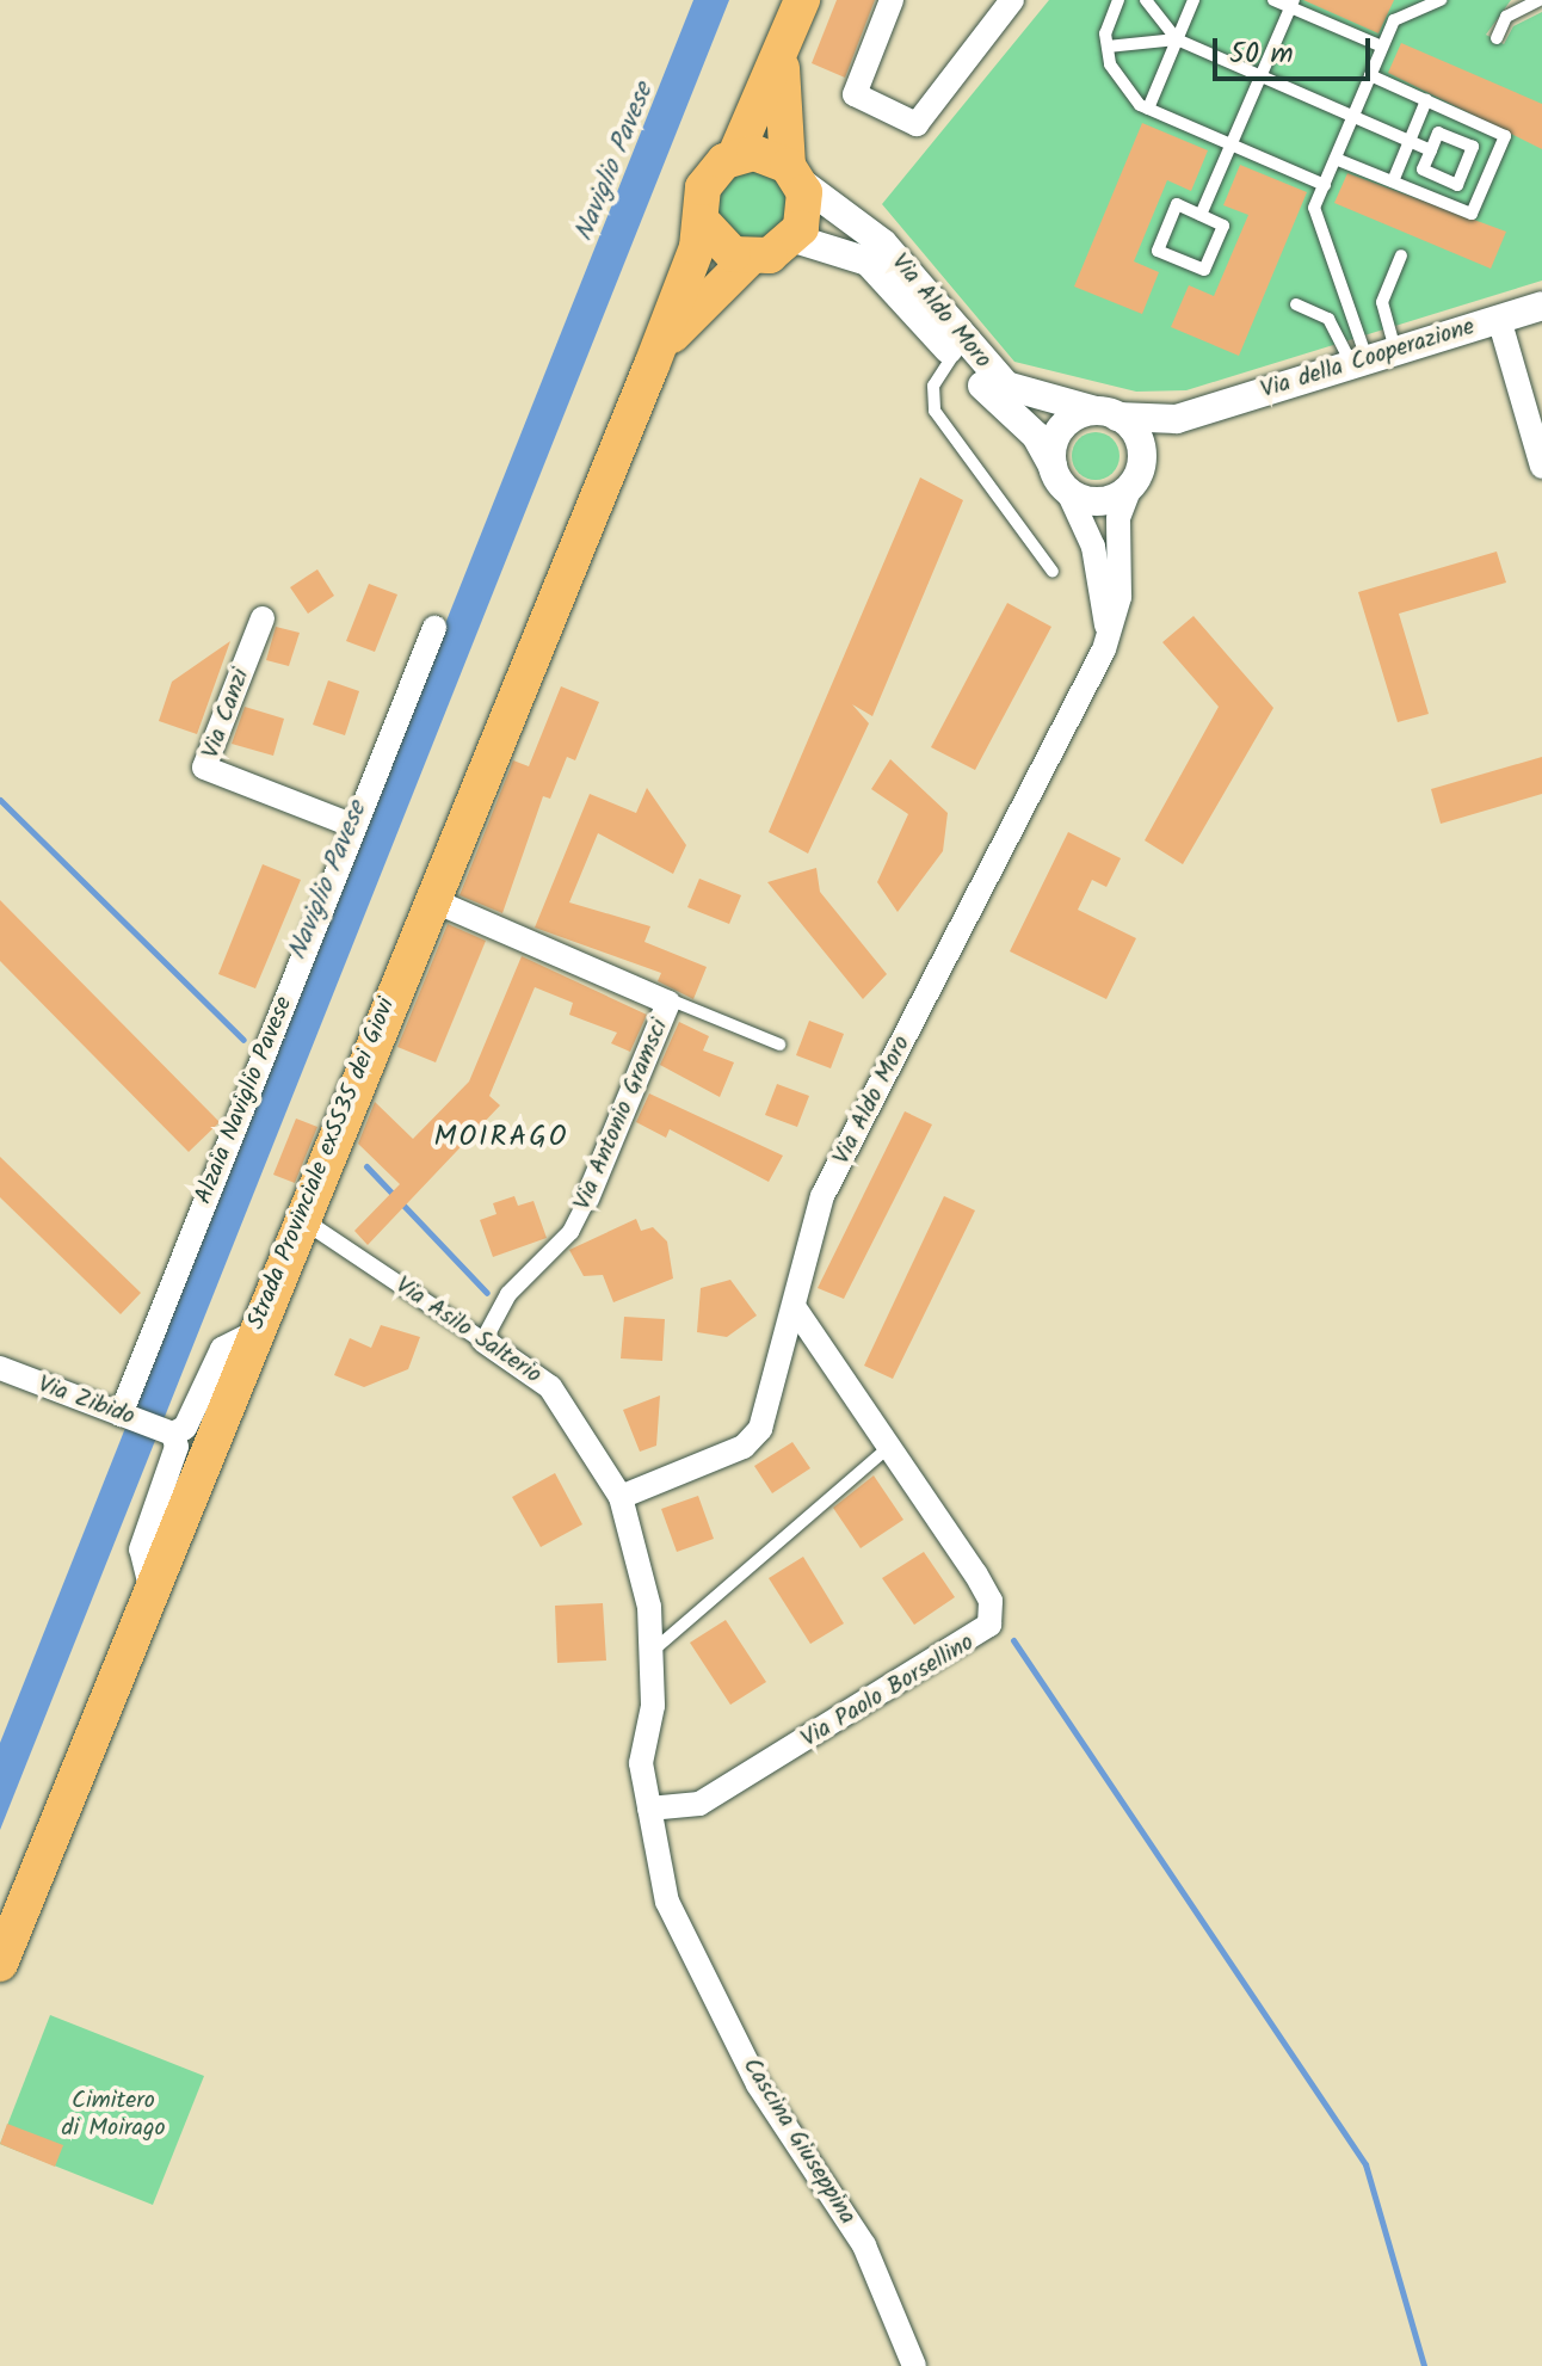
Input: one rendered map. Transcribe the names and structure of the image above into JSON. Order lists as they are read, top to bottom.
{
  "streets": {
    "main road": ["Strada Provinciale exSS35 dei Giovi"],
    "street": [
      "Via Aldo Moro",
      "Via della Cooperazione",
      "Via Canzi",
      "Alzaia Naviglio Pavese",
      "Via Antonio Gramsci",
      "Via Asilo Salterio",
      "Via Zibido",
      "Via Paolo Borsellino",
      "Cascina Giuseppina"
    ]
  },
  "crossings": [
    ["Via Aldo Moro", "Via della Cooperazione"],
    ["Via Aldo Moro", "Via Asilo Salterio"],
    ["Via Aldo Moro", "Via Paolo Borsellino"],
    ["Via Canzi", "Alzaia Naviglio Pavese"],
    ["Alzaia Naviglio Pavese", "Via Zibido"],
    ["Via Antonio Gramsci", "Strada Provinciale exSS35 dei Giovi"],
    ["Via Antonio Gramsci", "Via Asilo Salterio"],
    ["Strada Provinciale exSS35 dei Giovi", "Via Asilo Salterio"],
    ["Via Asilo Salterio", "Via Paolo Borsellino"],
    ["Via Asilo Salterio", "Cascina Giuseppina"],
    ["Via Paolo Borsellino", "Cascina Giuseppina"]
  ],
  "districts": ["MOIRAGO"],
  "water": ["Naviglio Pavese"],
  "parks": ["Cimitero di Moirago"],
  "scale_bar": "50 m"
}
